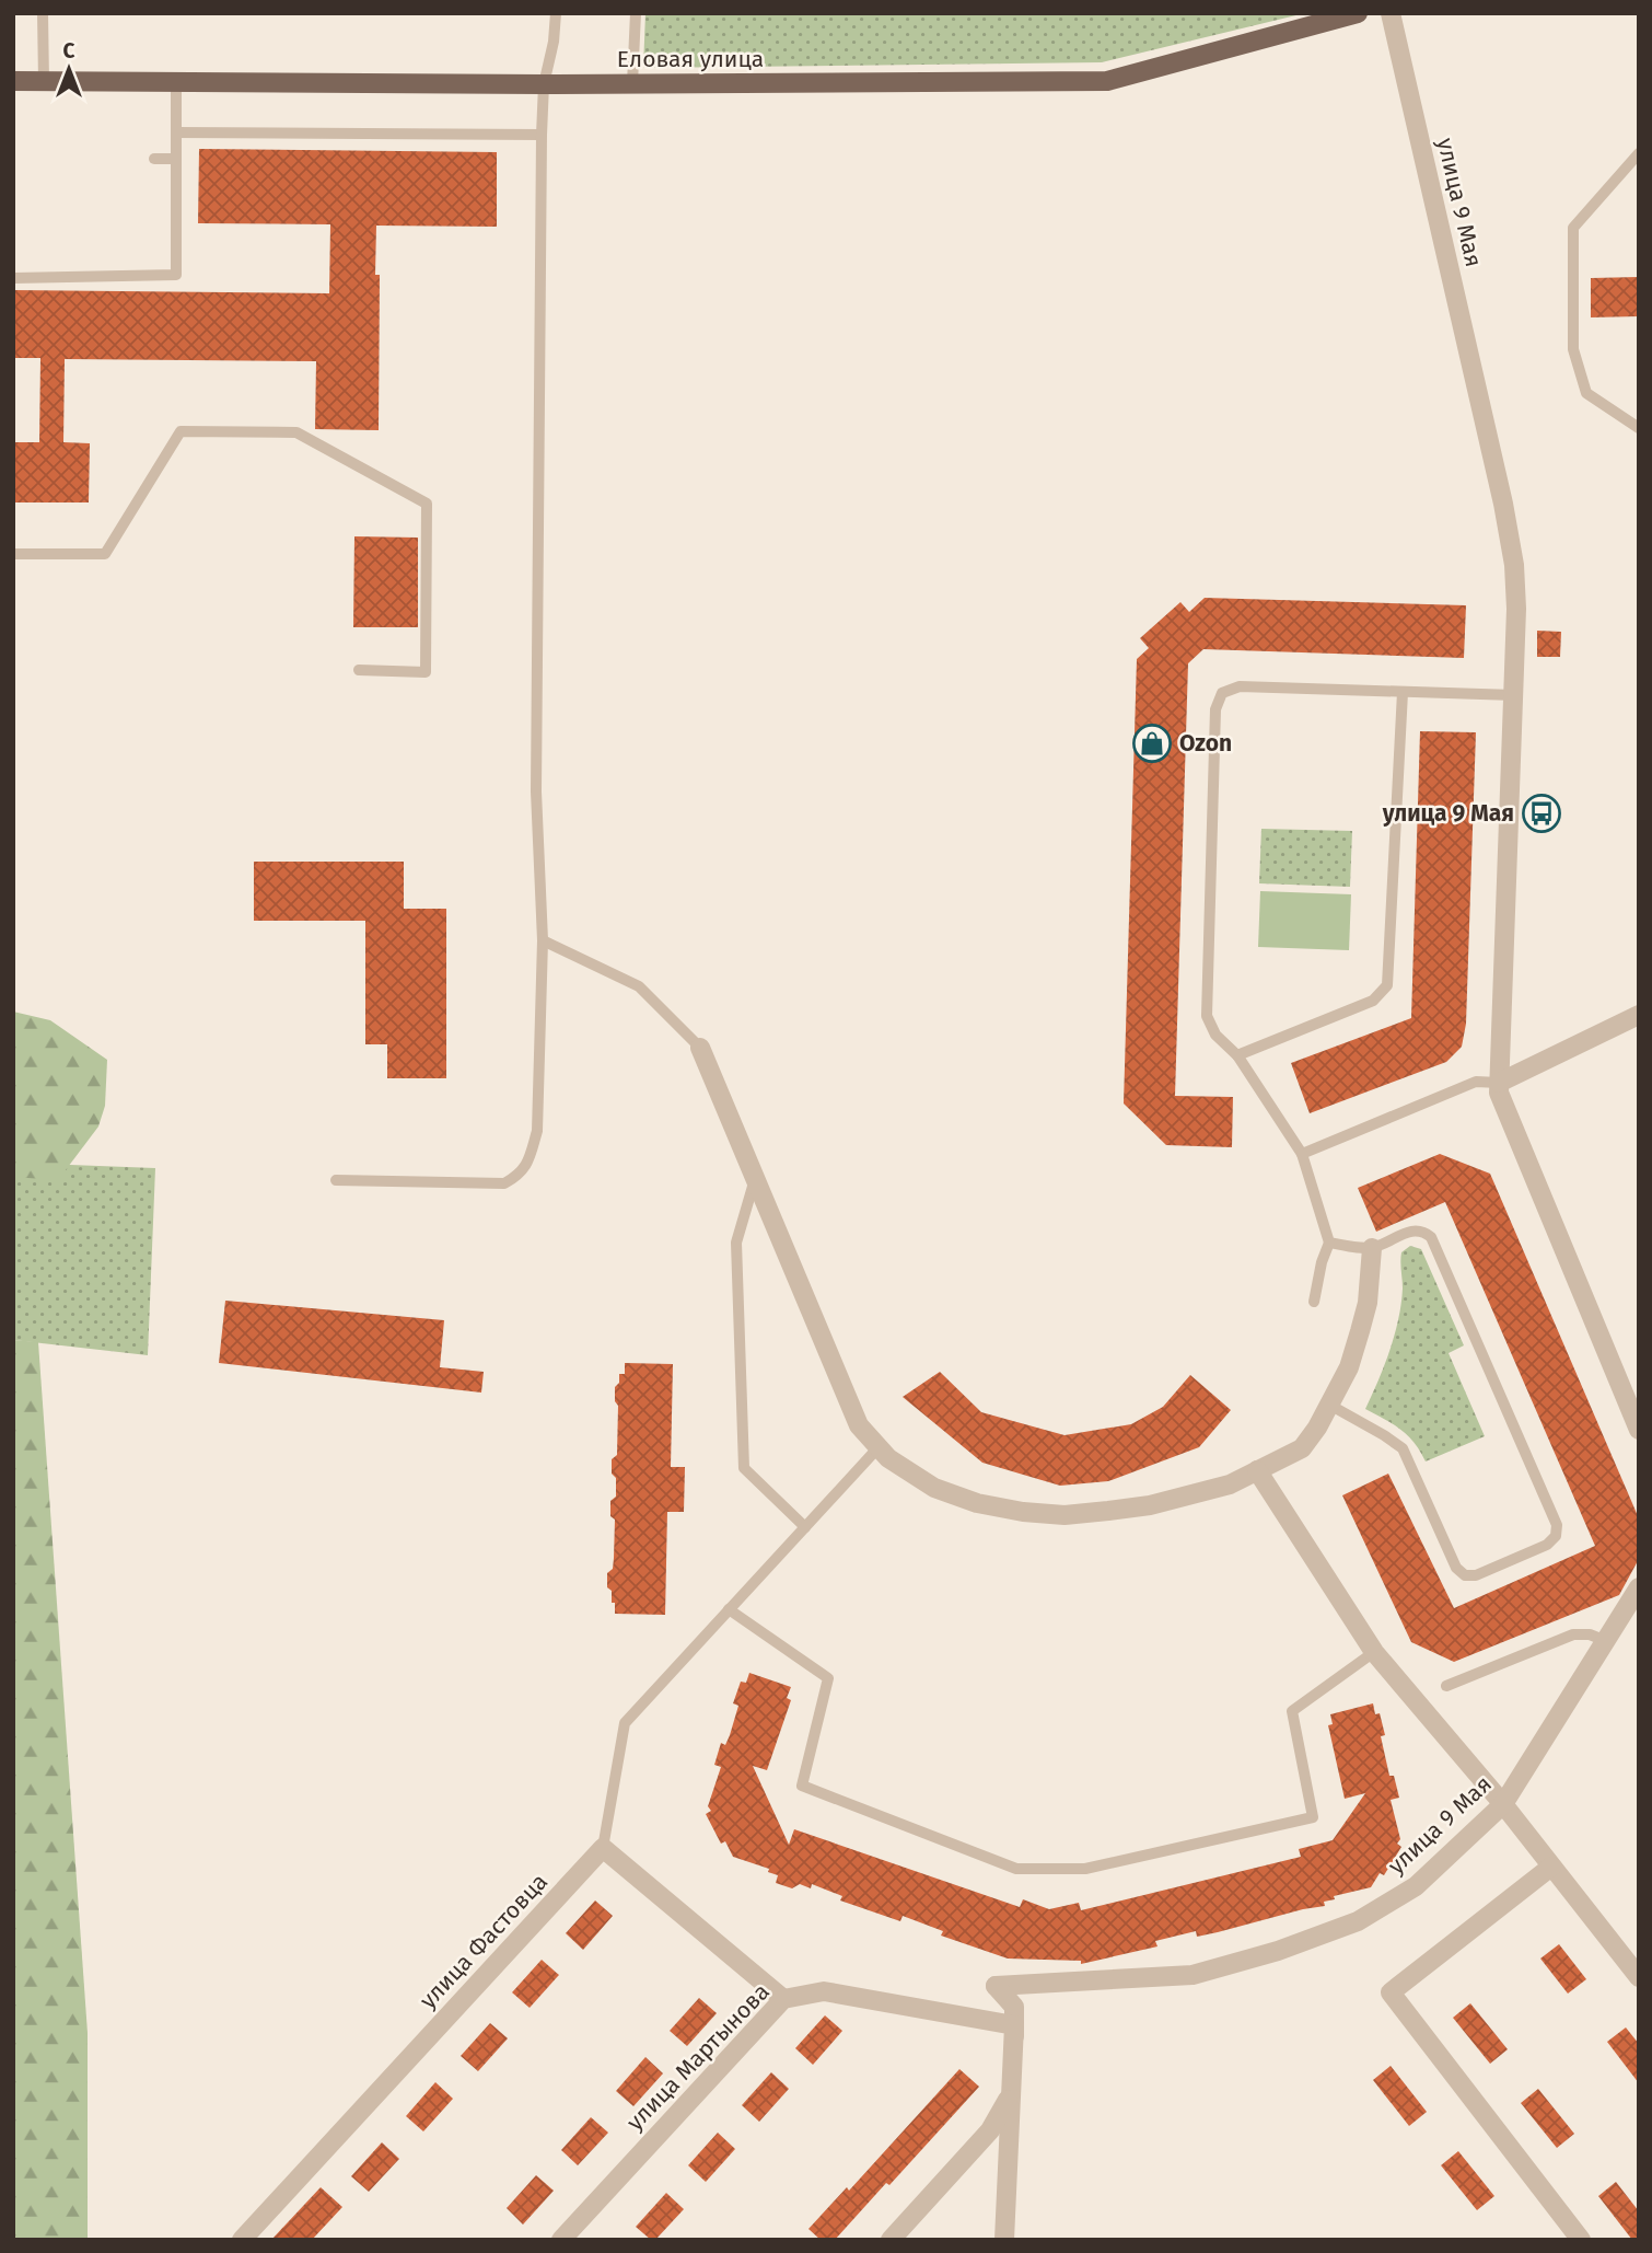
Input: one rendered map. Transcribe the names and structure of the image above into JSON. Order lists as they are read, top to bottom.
{
  "streets": {
    "main road": ["Еловая улица"],
    "street": ["улица 9 Мая", "улица Фастовца", "улица Мартынова"]
  },
  "crossings": [
    ["улица 9 Мая", "улица Мартынова"]
  ],
  "places": {
    "shop": ["Ozon"],
    "bus stop": ["улица 9 Мая"]
  },
  "north": "top"
}
